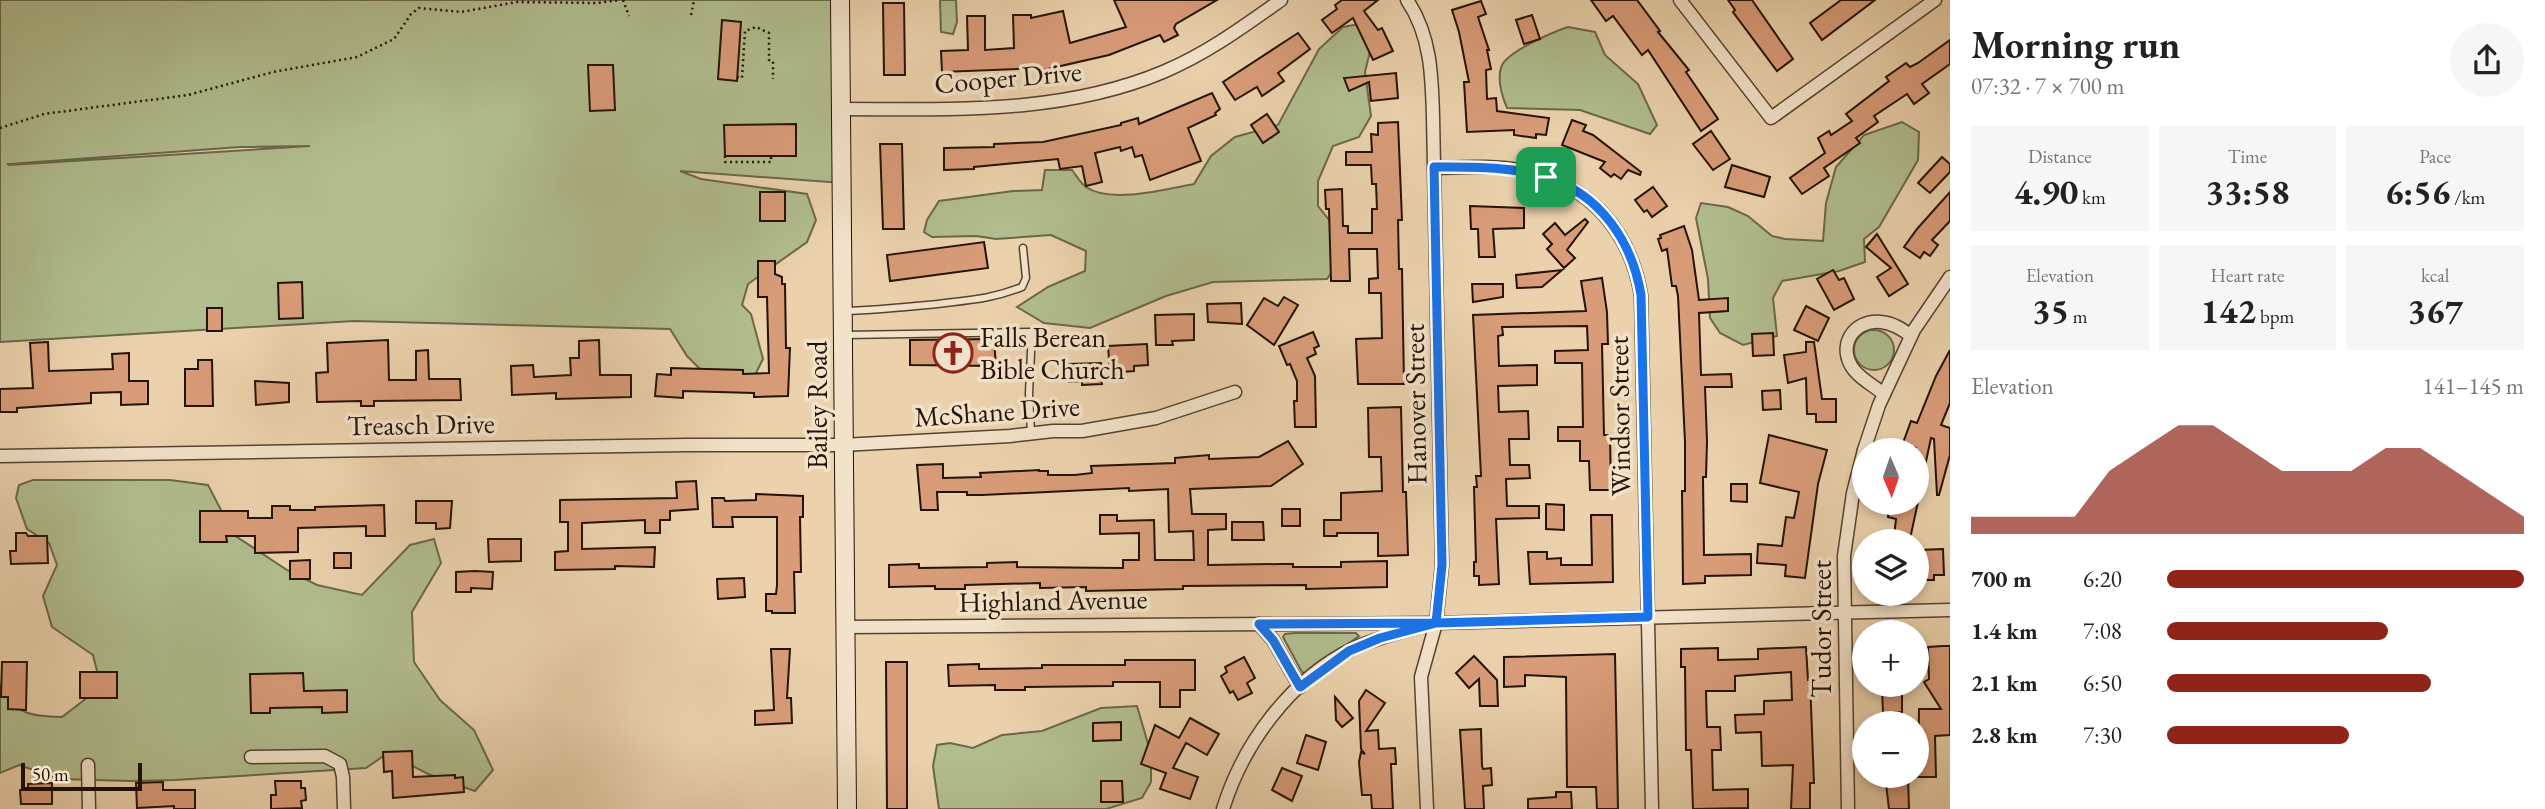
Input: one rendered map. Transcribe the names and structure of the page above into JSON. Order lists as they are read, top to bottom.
{
  "streets": {
    "street": [
      "Cooper Drive",
      "Hanover Street",
      "Bailey Road",
      "McShane Drive",
      "Windsor Street",
      "Treasch Drive",
      "Highland Avenue",
      "Tudor Street"
    ]
  },
  "crossings": [
    ["Cooper Drive", "Bailey Road"],
    ["Hanover Street", "Windsor Street"],
    ["Hanover Street", "Highland Avenue"],
    ["Bailey Road", "McShane Drive"],
    ["Bailey Road", "Treasch Drive"],
    ["Bailey Road", "Highland Avenue"],
    ["McShane Drive", "Treasch Drive"],
    ["Windsor Street", "Highland Avenue"],
    ["Highland Avenue", "Tudor Street"]
  ],
  "places": {
    "church": ["Falls Berean Bible Church"]
  },
  "scale_bar": "50 m",
  "north": "bottom",
  "page": {
    "heading": ["Morning run", "07:32 · 7 × 700 m"],
    "stats": [
      ["Distance", "4.90 km"],
      ["Time", "33:58"],
      ["Pace", "6:56 /km"],
      ["Elevation", "35 m"],
      ["Heart rate", "142 bpm"],
      ["kcal", "367"]
    ],
    "chart": ["Elevation", "141–145 m"],
    "map_buttons": ["+", "−"],
    "list": [
      {
        "name": "700 m",
        "note": "6:20"
      },
      {
        "name": "1.4 km",
        "note": "7:08"
      },
      {
        "name": "2.1 km",
        "note": "6:50"
      },
      {
        "name": "2.8 km",
        "note": "7:30"
      }
    ],
    "scale": "50 m"
  }
}
